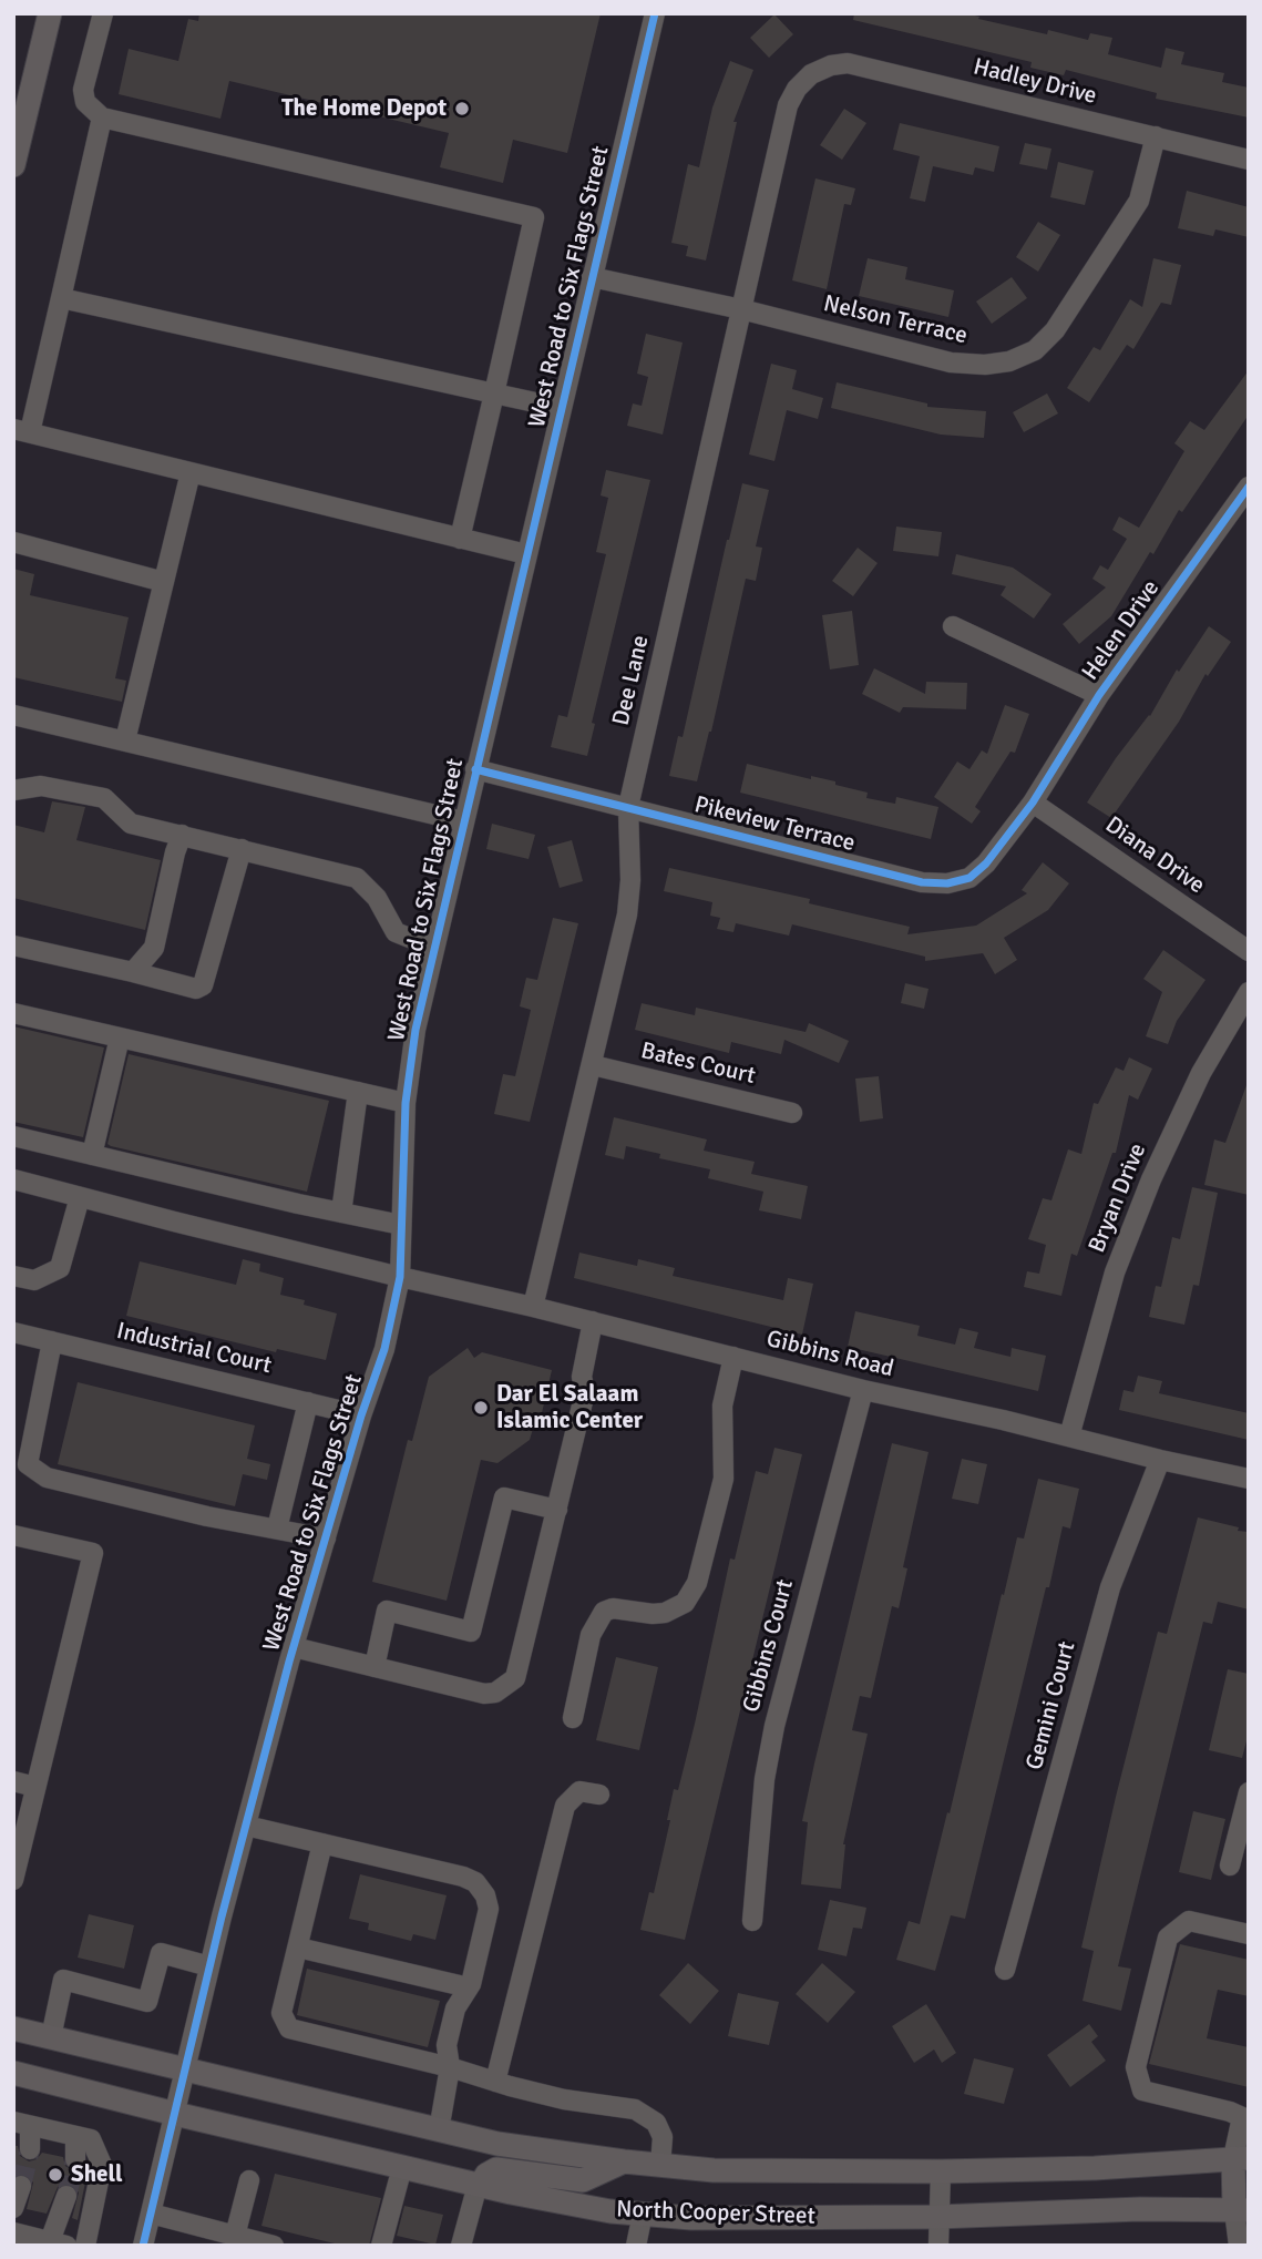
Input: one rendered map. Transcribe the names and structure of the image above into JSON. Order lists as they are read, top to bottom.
{
  "streets": {
    "main road": ["North Cooper Street"],
    "street": [
      "Hadley Drive",
      "West Road to Six Flags Street",
      "Nelson Terrace",
      "Helen Drive",
      "Dee Lane",
      "Pikeview Terrace",
      "Diana Drive",
      "Bates Court",
      "Bryan Drive",
      "Industrial Court",
      "Gibbins Road",
      "Gibbins Court",
      "Gemini Court"
    ]
  },
  "crossings": [
    ["Hadley Drive", "Nelson Terrace"],
    ["Hadley Drive", "Dee Lane"],
    ["West Road to Six Flags Street", "Nelson Terrace"],
    ["West Road to Six Flags Street", "Pikeview Terrace"],
    ["West Road to Six Flags Street", "Industrial Court"],
    ["West Road to Six Flags Street", "Gibbins Road"],
    ["West Road to Six Flags Street", "North Cooper Street"],
    ["Nelson Terrace", "Dee Lane"],
    ["Helen Drive", "Pikeview Terrace"],
    ["Helen Drive", "Diana Drive"],
    ["Dee Lane", "Pikeview Terrace"],
    ["Dee Lane", "Bates Court"],
    ["Dee Lane", "Gibbins Road"],
    ["Pikeview Terrace", "Diana Drive"],
    ["Bryan Drive", "Gibbins Road"],
    ["Gibbins Road", "Gibbins Court"],
    ["Gibbins Road", "Gemini Court"]
  ],
  "places": ["The Home Depot", "Dar El Salaam Islamic Center", "Shell"]
}
